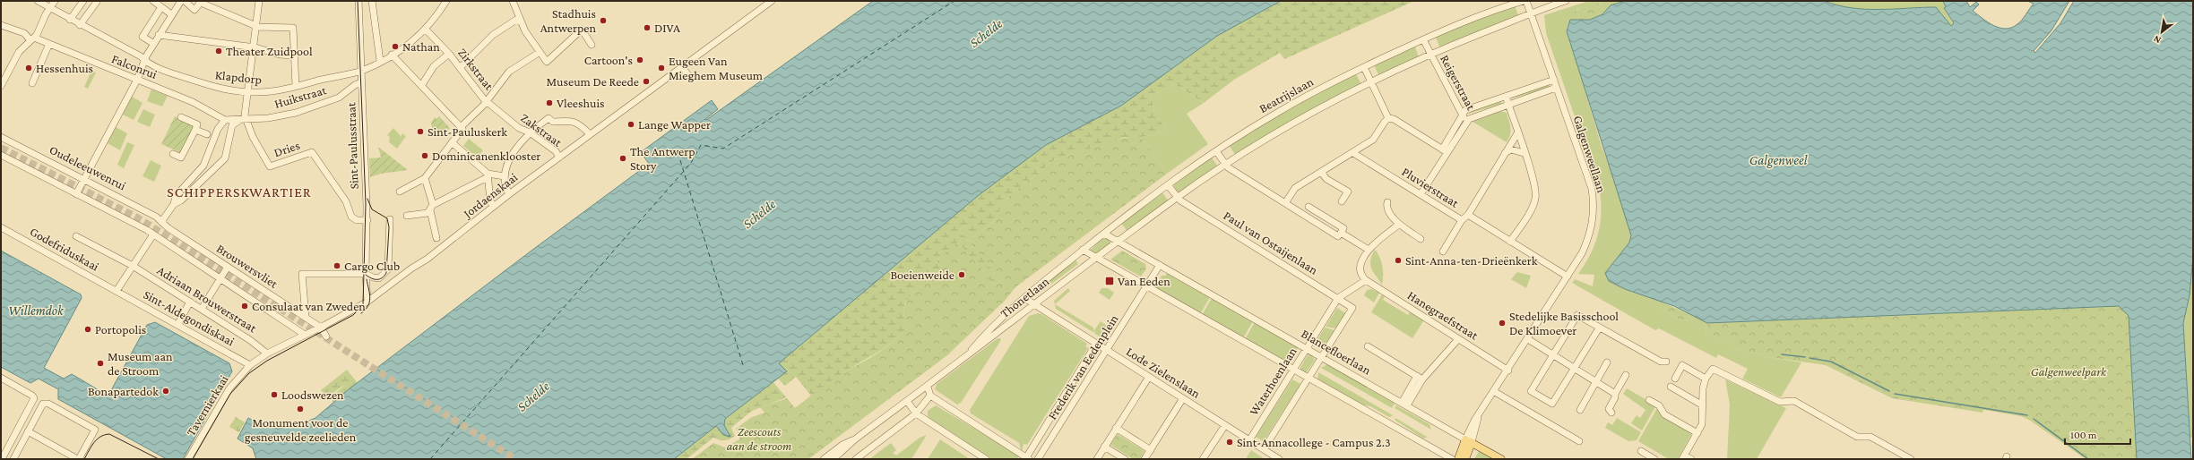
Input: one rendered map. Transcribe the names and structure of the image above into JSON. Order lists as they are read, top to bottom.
{
  "streets": {
    "main road": ["Blancefloerlaan"],
    "street": [
      "Falconrui",
      "Zirkstraat",
      "Klapdorp",
      "Reigerstraat",
      "Beatrijslaan",
      "Huikstraat",
      "Zakstraat",
      "Sint-Paulusstraat",
      "Dries",
      "Galgenweellaan",
      "Oudeleeuwenrui",
      "Pluvierstraat",
      "Jordaenskaai",
      "Paul van Ostaijenlaan",
      "Godefriduskaai",
      "Brouwersvliet",
      "Thonetlaan",
      "Adriaan Brouwerstraat",
      "Hanegraefstraat",
      "Sint-Aldegondiskaai",
      "Frederik van Eedenplein",
      "Lode Zielenslaan",
      "Waterhoenlaan",
      "Tavernierkaai"
    ]
  },
  "crossings": [
    ["Falconrui", "Huikstraat"],
    ["Zirkstraat", "Zakstraat"],
    ["Klapdorp", "Sint-Paulusstraat"],
    ["Reigerstraat", "Beatrijslaan"],
    ["Beatrijslaan", "Galgenweellaan"],
    ["Beatrijslaan", "Thonetlaan"],
    ["Beatrijslaan", "Blancefloerlaan"],
    ["Huikstraat", "Sint-Paulusstraat"],
    ["Huikstraat", "Dries"],
    ["Zakstraat", "Jordaenskaai"],
    ["Sint-Paulusstraat", "Dries"],
    ["Sint-Paulusstraat", "Jordaenskaai"],
    ["Sint-Paulusstraat", "Tavernierkaai"],
    ["Galgenweellaan", "Pluvierstraat"],
    ["Galgenweellaan", "Hanegraefstraat"],
    ["Galgenweellaan", "Blancefloerlaan"],
    ["Oudeleeuwenrui", "Brouwersvliet"],
    ["Jordaenskaai", "Tavernierkaai"],
    ["Paul van Ostaijenlaan", "Blancefloerlaan"],
    ["Paul van Ostaijenlaan", "Waterhoenlaan"],
    ["Godefriduskaai", "Sint-Aldegondiskaai"],
    ["Brouwersvliet", "Tavernierkaai"],
    ["Thonetlaan", "Lode Zielenslaan"],
    ["Adriaan Brouwerstraat", "Tavernierkaai"],
    ["Sint-Aldegondiskaai", "Tavernierkaai"],
    ["Blancefloerlaan", "Waterhoenlaan"],
    ["Frederik van Eedenplein", "Lode Zielenslaan"],
    ["Lode Zielenslaan", "Waterhoenlaan"]
  ],
  "districts": ["SCHIPPERSKWARTIER"],
  "water": ["Schelde", "Galgenweel", "Willemdok"],
  "parks": ["Galgenweelpark", "Zeescouts aan de stroom"],
  "places": {
    "other": [
      "Stadhuis Antwerpen",
      "DIVA",
      "Nathan",
      "Theater Zuidpool",
      "Cartoon's",
      "Hessenhuis",
      "Eugeen Van Mieghem Museum",
      "Museum De Reede",
      "Vleeshuis",
      "Lange Wapper",
      "Sint-Pauluskerk",
      "Dominicanenklooster",
      "The Antwerp Story",
      "Sint-Anna-ten-Drieënkerk",
      "Cargo Club",
      "Boeienweide",
      "Consulaat van Zweden",
      "Stedelijke Basisschool De Klimoever",
      "Portopolis",
      "Museum aan de Stroom",
      "Bonapartedok",
      "Loodswezen",
      "Monument voor de gesneuvelde zeelieden",
      "Sint-Annacollege - Campus 2.3"
    ],
    "transit": ["Van Eeden"]
  },
  "scale_bar": "100 m",
  "north": "bottom left"
}
